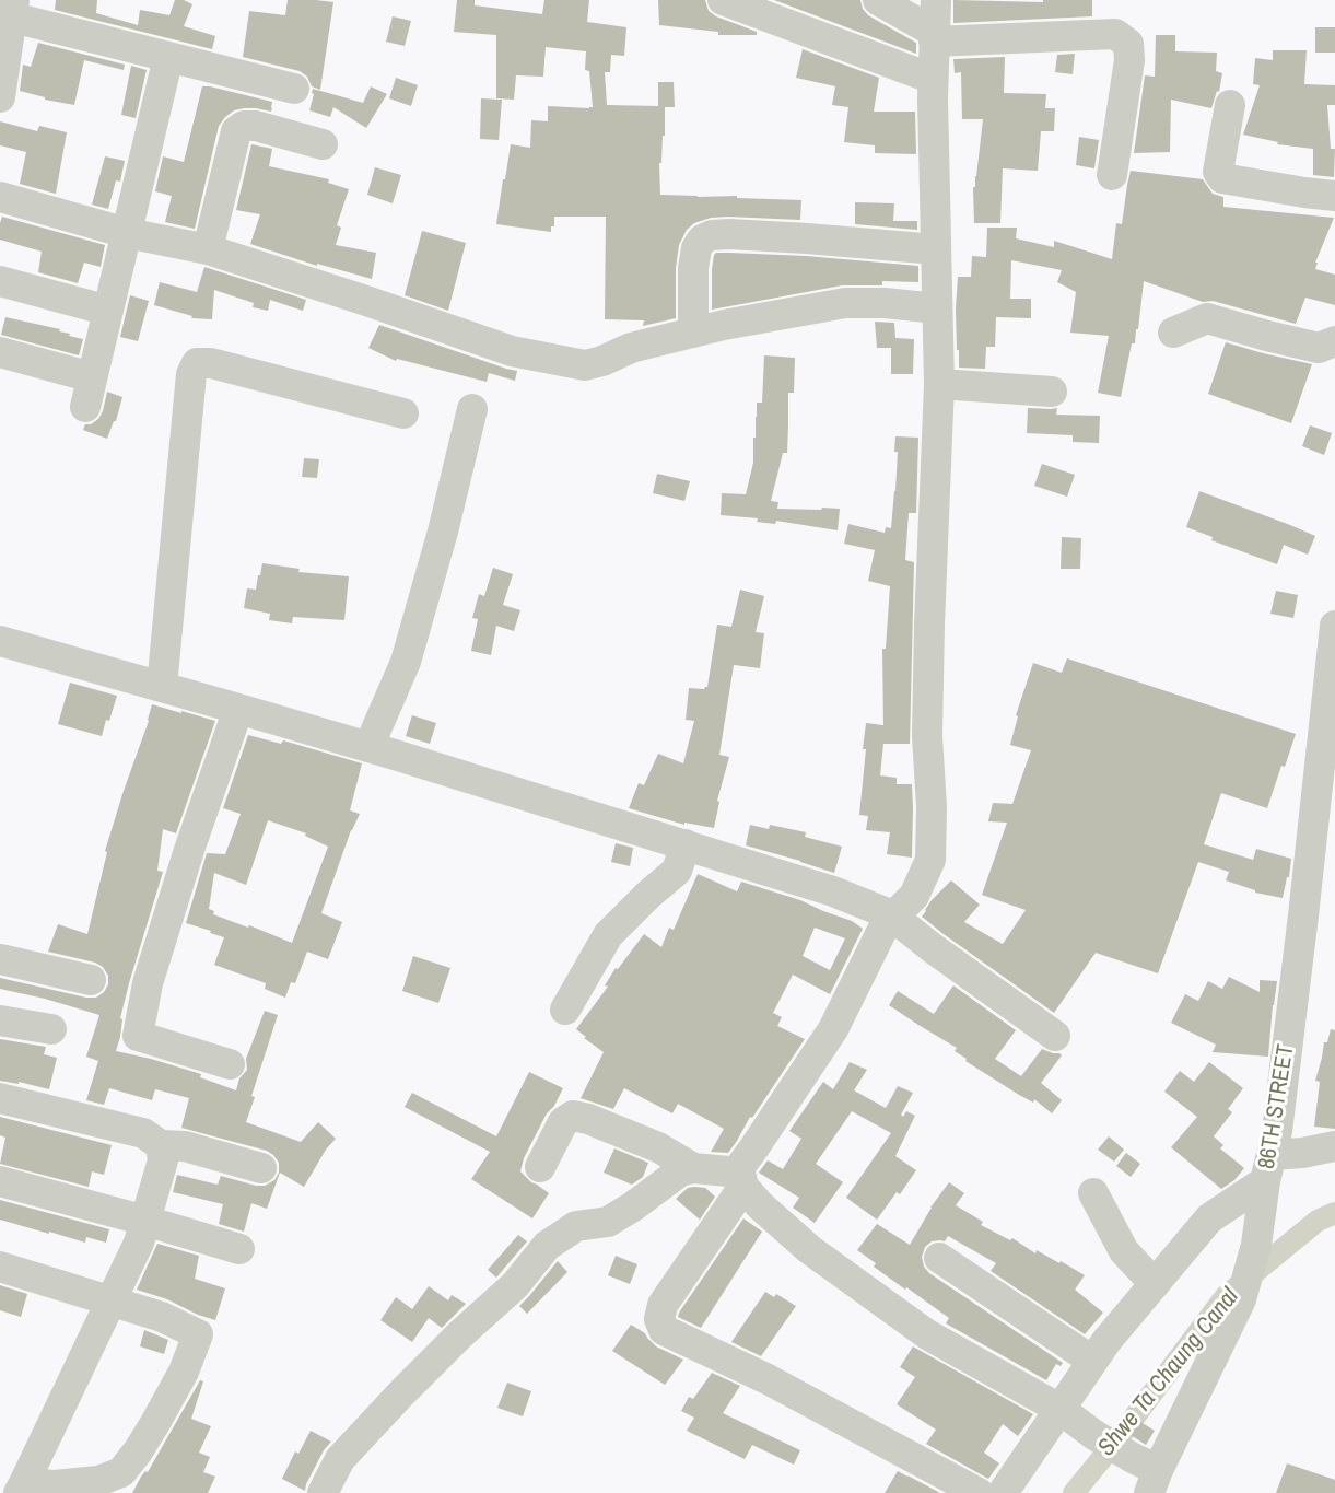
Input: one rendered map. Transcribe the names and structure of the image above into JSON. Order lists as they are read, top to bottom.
{
  "streets": {
    "street": ["86TH STREET"]
  },
  "water": ["Shwe Ta Chaung Canal"]
}
